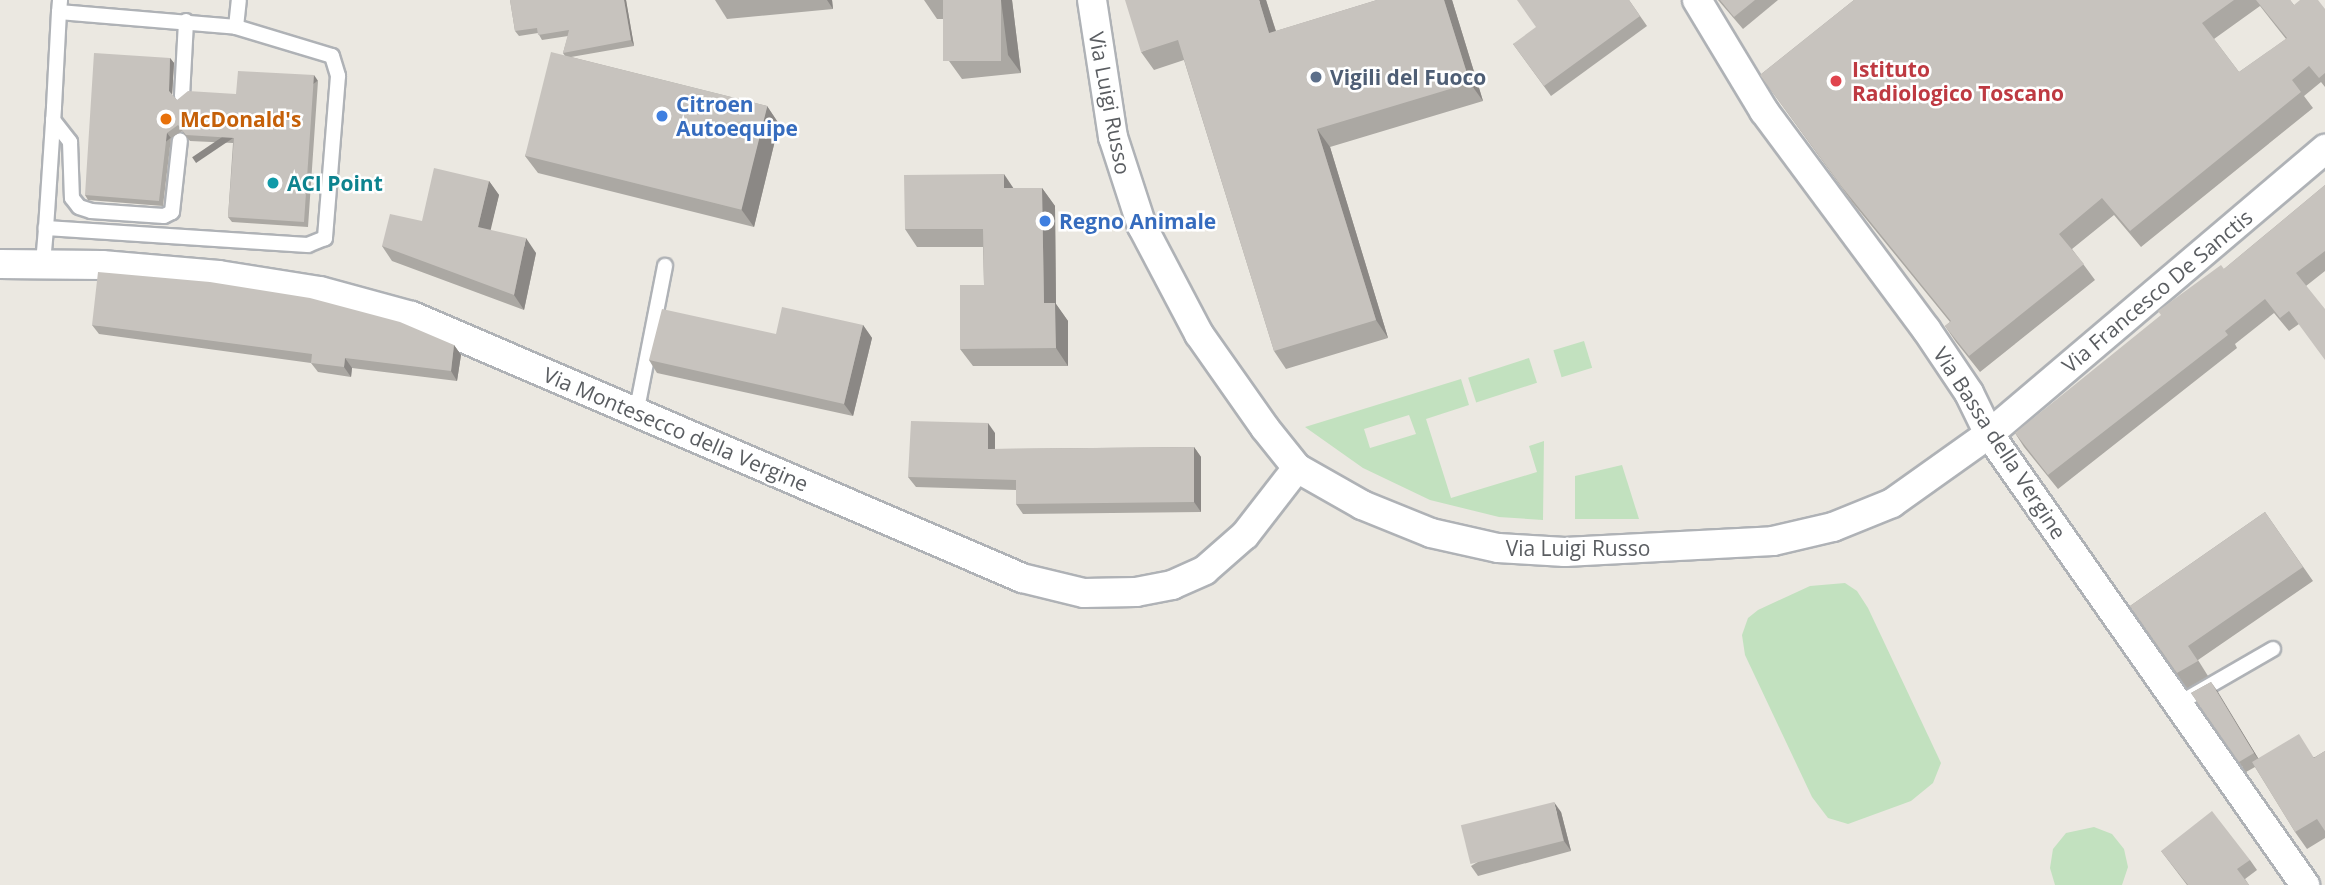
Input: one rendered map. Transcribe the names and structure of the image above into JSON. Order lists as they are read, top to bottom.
{
  "streets": {
    "street": [
      "Via Luigi Russo",
      "Via Francesco De Sanctis",
      "Via Montesecco della Vergine",
      "Via Bassa della Vergine"
    ]
  },
  "crossings": [
    ["Via Luigi Russo", "Via Francesco De Sanctis"],
    ["Via Luigi Russo", "Via Montesecco della Vergine"],
    ["Via Luigi Russo", "Via Bassa della Vergine"],
    ["Via Francesco De Sanctis", "Via Bassa della Vergine"]
  ],
  "places": [
    "Vigili del Fuoco",
    "Istituto Radiologico Toscano",
    "Citroen Autoequipe",
    "McDonald's",
    "ACI Point",
    "Regno Animale"
  ]
}
